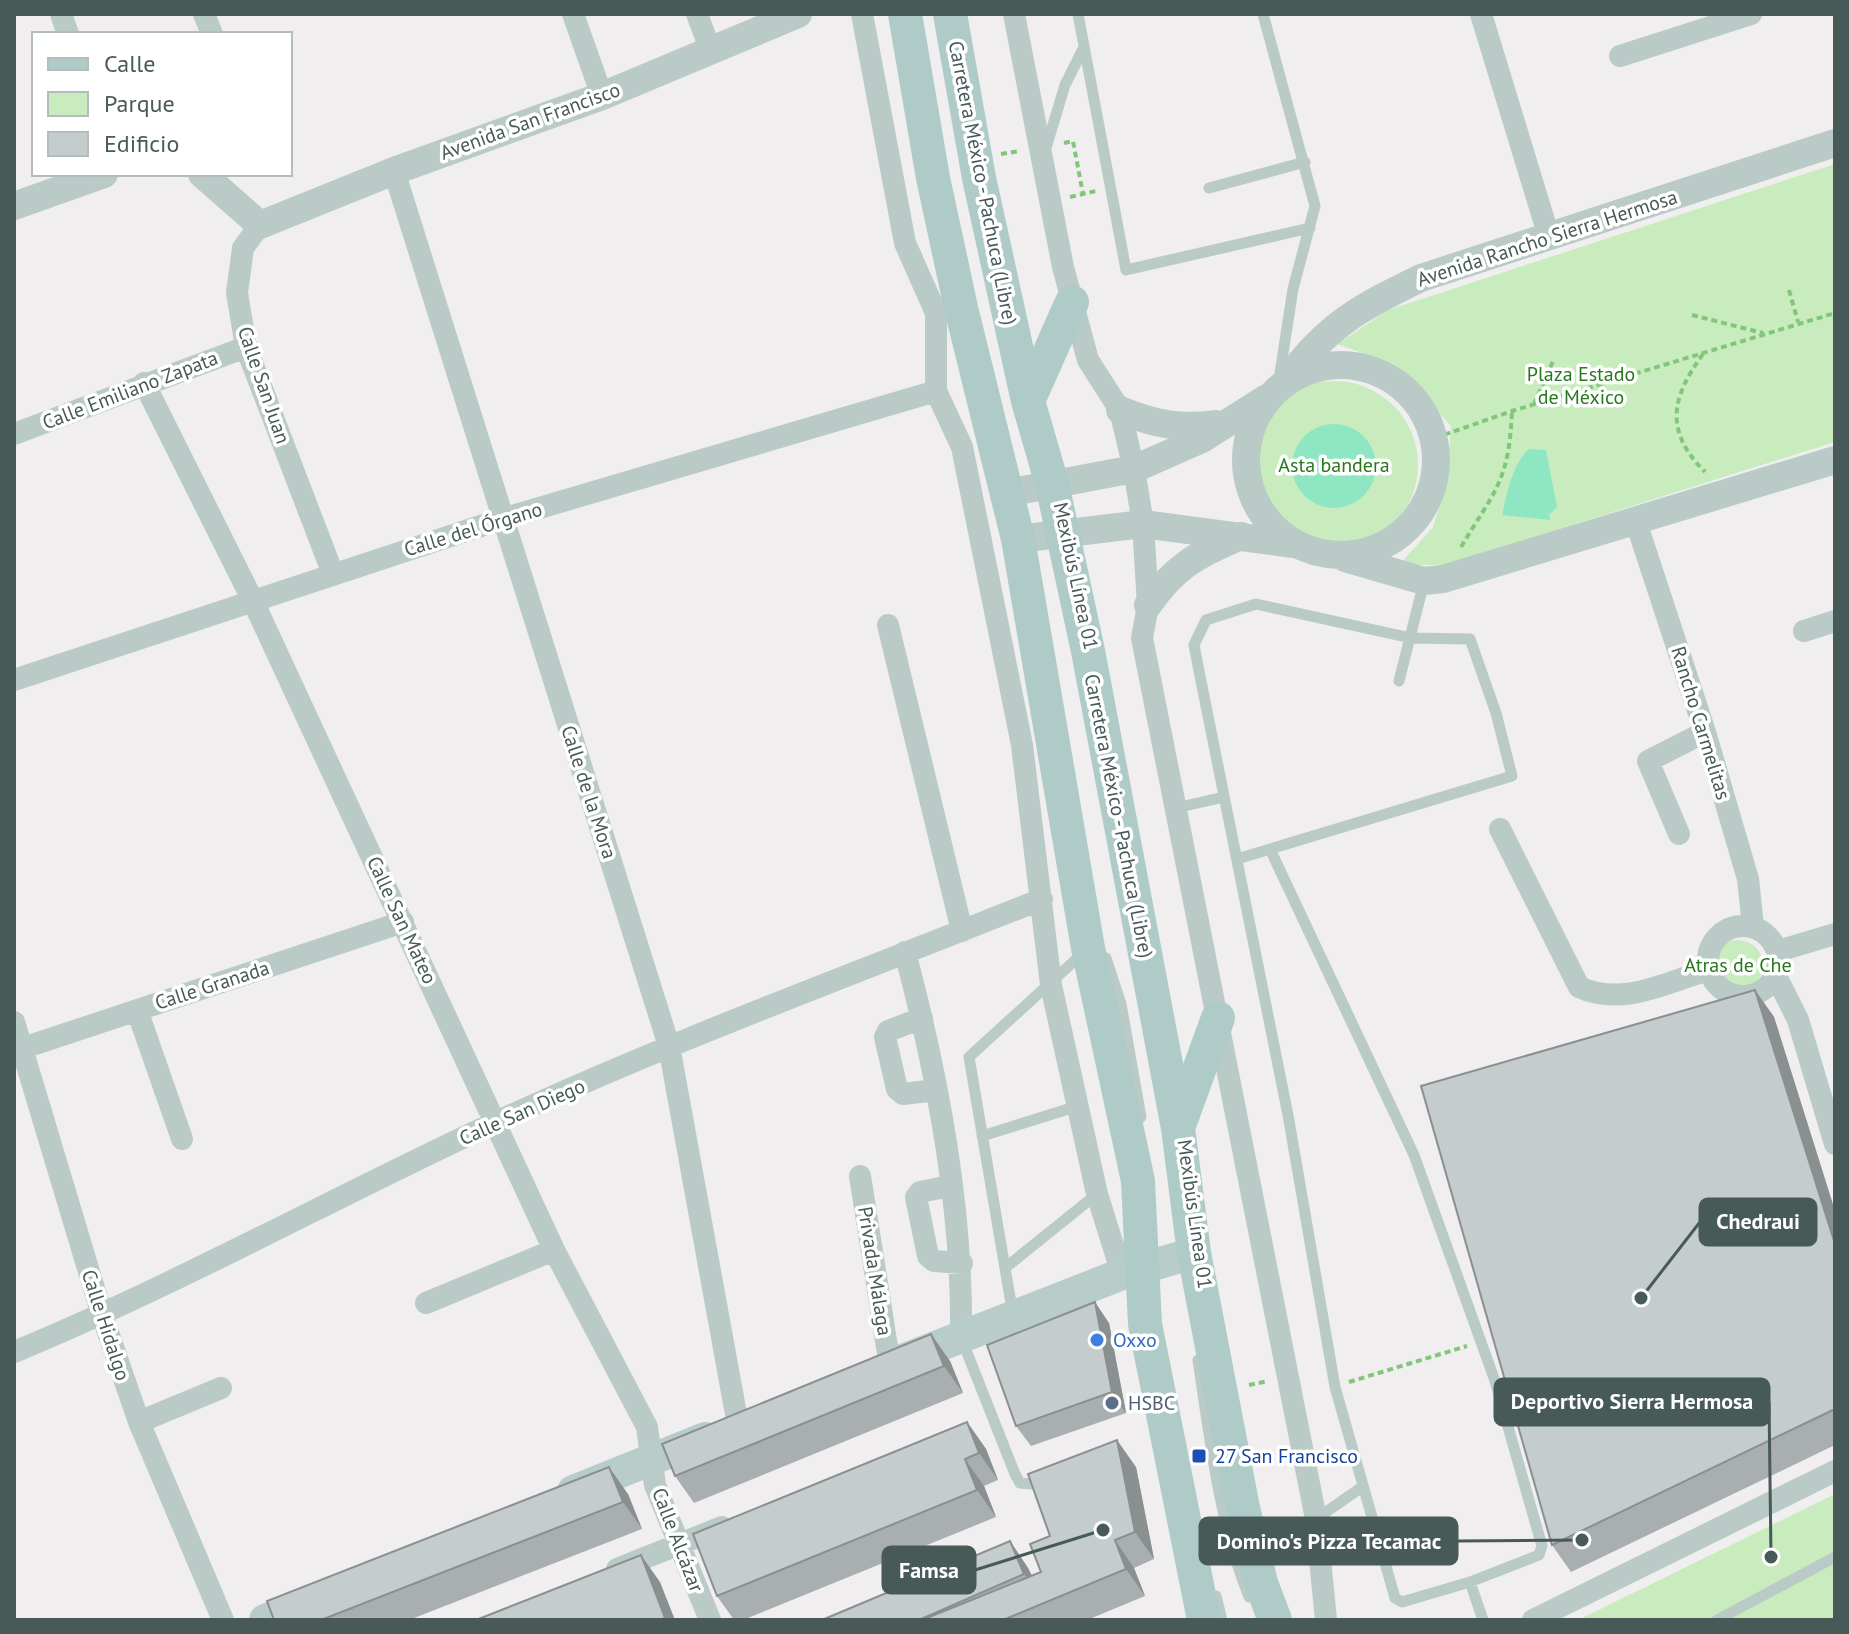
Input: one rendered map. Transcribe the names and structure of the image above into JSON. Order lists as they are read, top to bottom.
{
  "streets": {
    "main road": ["Carretera México - Pachuca (Libre)"],
    "street": [
      "Avenida San Francisco",
      "Avenida Rancho Sierra Hermosa",
      "Calle San Juan",
      "Calle Emiliano Zapata",
      "Calle del Órgano",
      "Rancho Carmelitas",
      "Calle de la Mora",
      "Calle San Mateo",
      "Calle Granada",
      "Calle San Diego",
      "Privada Málaga",
      "Calle Hidalgo",
      "Calle Alcázar"
    ],
    "lane": ["Mexibús Línea 01"]
  },
  "crossings": [
    ["Avenida San Francisco", "Calle San Juan"],
    ["Avenida San Francisco", "Calle de la Mora"],
    ["Carretera México - Pachuca (Libre)", "Avenida Rancho Sierra Hermosa"],
    ["Carretera México - Pachuca (Libre)", "Mexibús Línea 01"],
    ["Avenida Rancho Sierra Hermosa", "Mexibús Línea 01"],
    ["Calle San Juan", "Calle Emiliano Zapata"],
    ["Calle San Juan", "Calle del Órgano"],
    ["Calle Emiliano Zapata", "Calle San Mateo"],
    ["Calle del Órgano", "Calle de la Mora"],
    ["Calle del Órgano", "Calle San Mateo"],
    ["Calle de la Mora", "Calle San Diego"],
    ["Calle San Mateo", "Calle Granada"],
    ["Calle San Mateo", "Calle San Diego"],
    ["Calle San Mateo", "Calle Alcázar"],
    ["Calle Granada", "Calle Hidalgo"],
    ["Calle San Diego", "Calle Hidalgo"]
  ],
  "parks": ["Plaza Estado de México", "Asta bandera", "Atras de Che"],
  "places": {
    "other": [
      "Chedraui",
      "Oxxo",
      "HSBC",
      "Famsa",
      "Domino's Pizza Tecamac",
      "Deportivo Sierra Hermosa"
    ],
    "transit": ["27 San Francisco"]
  },
  "legend": ["Calle", "Parque", "Edificio"]
}
